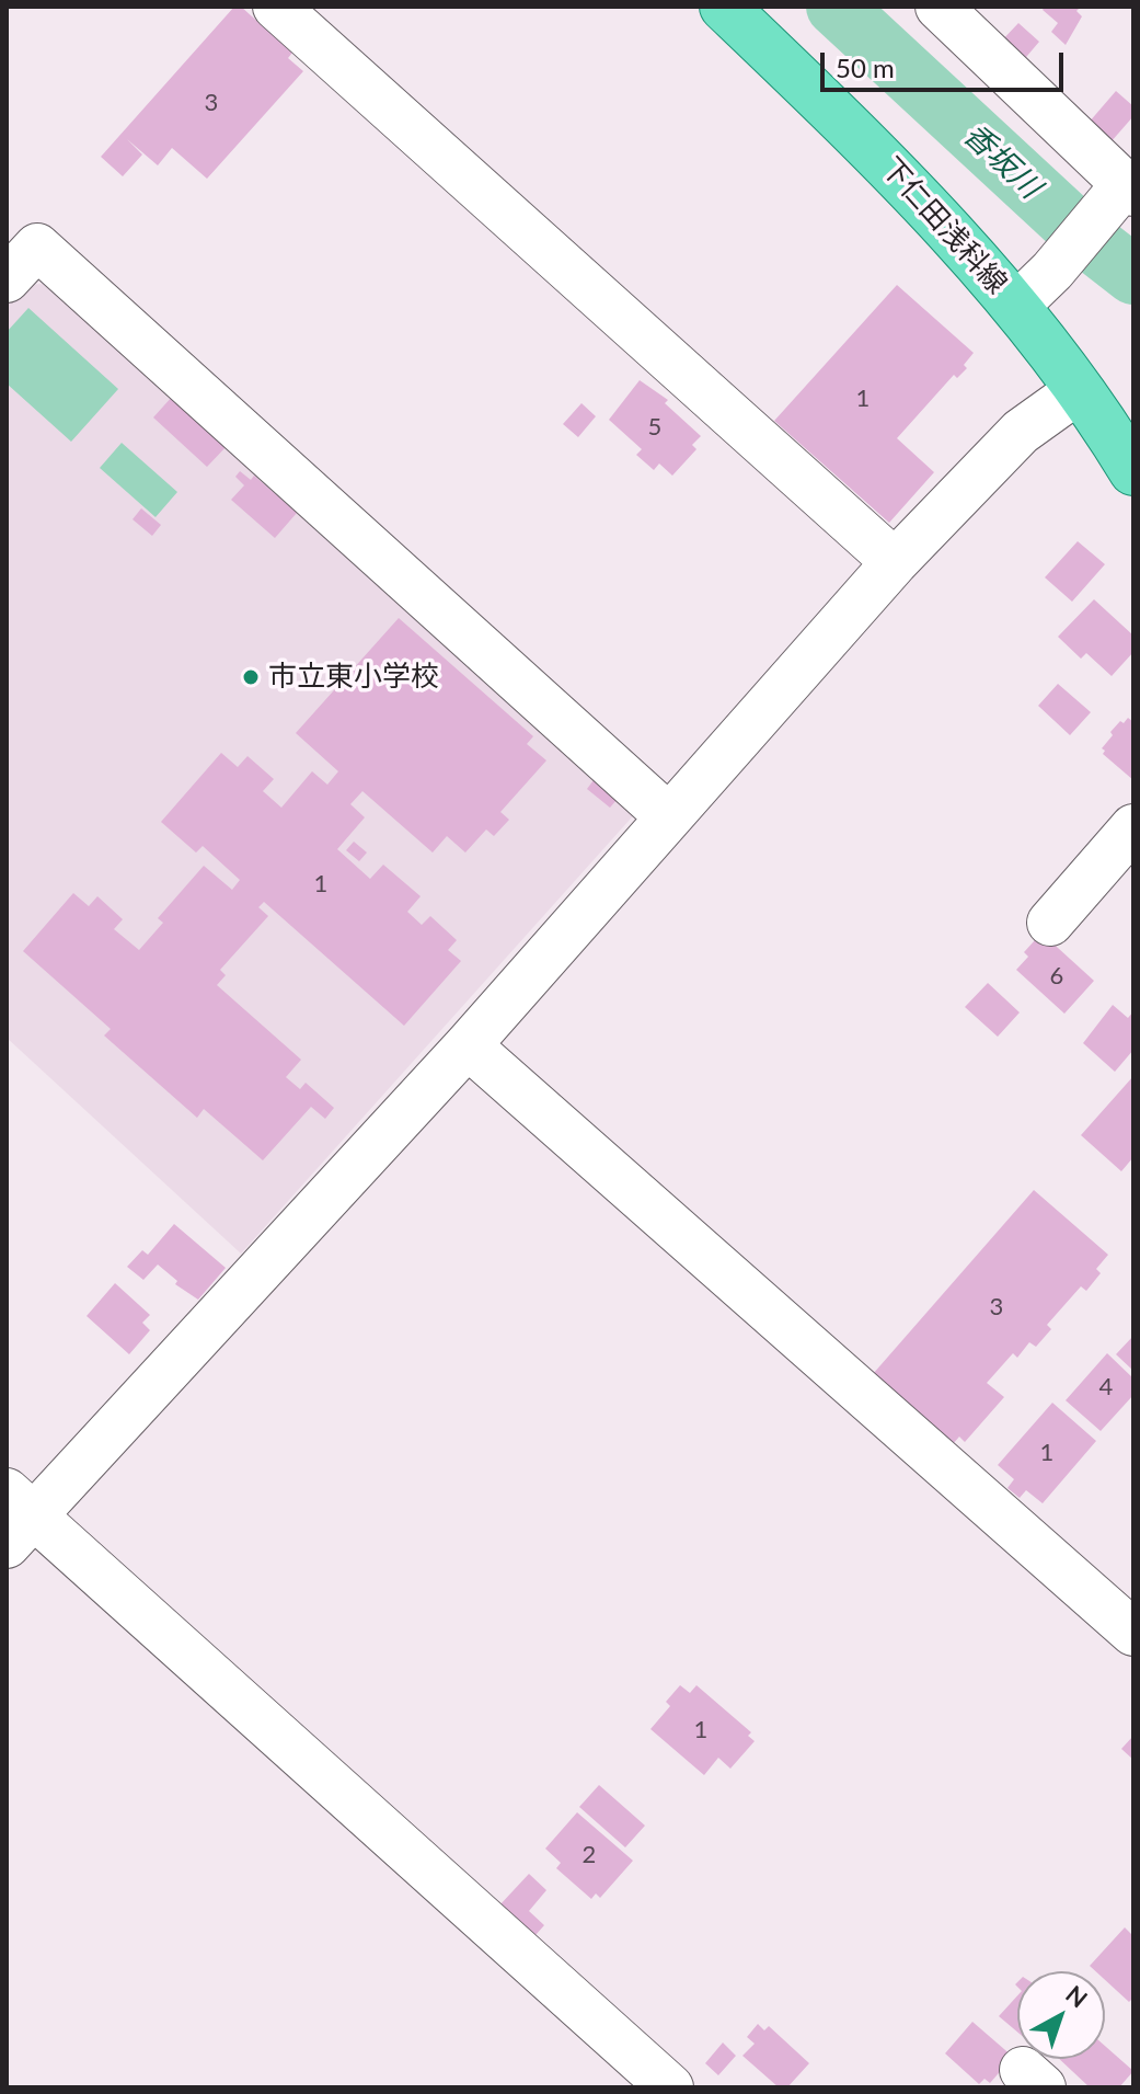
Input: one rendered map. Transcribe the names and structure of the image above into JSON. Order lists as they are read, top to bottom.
{
  "streets": {
    "main road": ["下仁田浅科線"]
  },
  "water": ["香坂川"],
  "places": ["市立東小学校"],
  "house_numbers": [
    "3",
    "1",
    "5",
    "1",
    "6",
    "3",
    "4",
    "1",
    "1",
    "2"
  ],
  "scale_bar": "50 m",
  "north": "top right"
}
